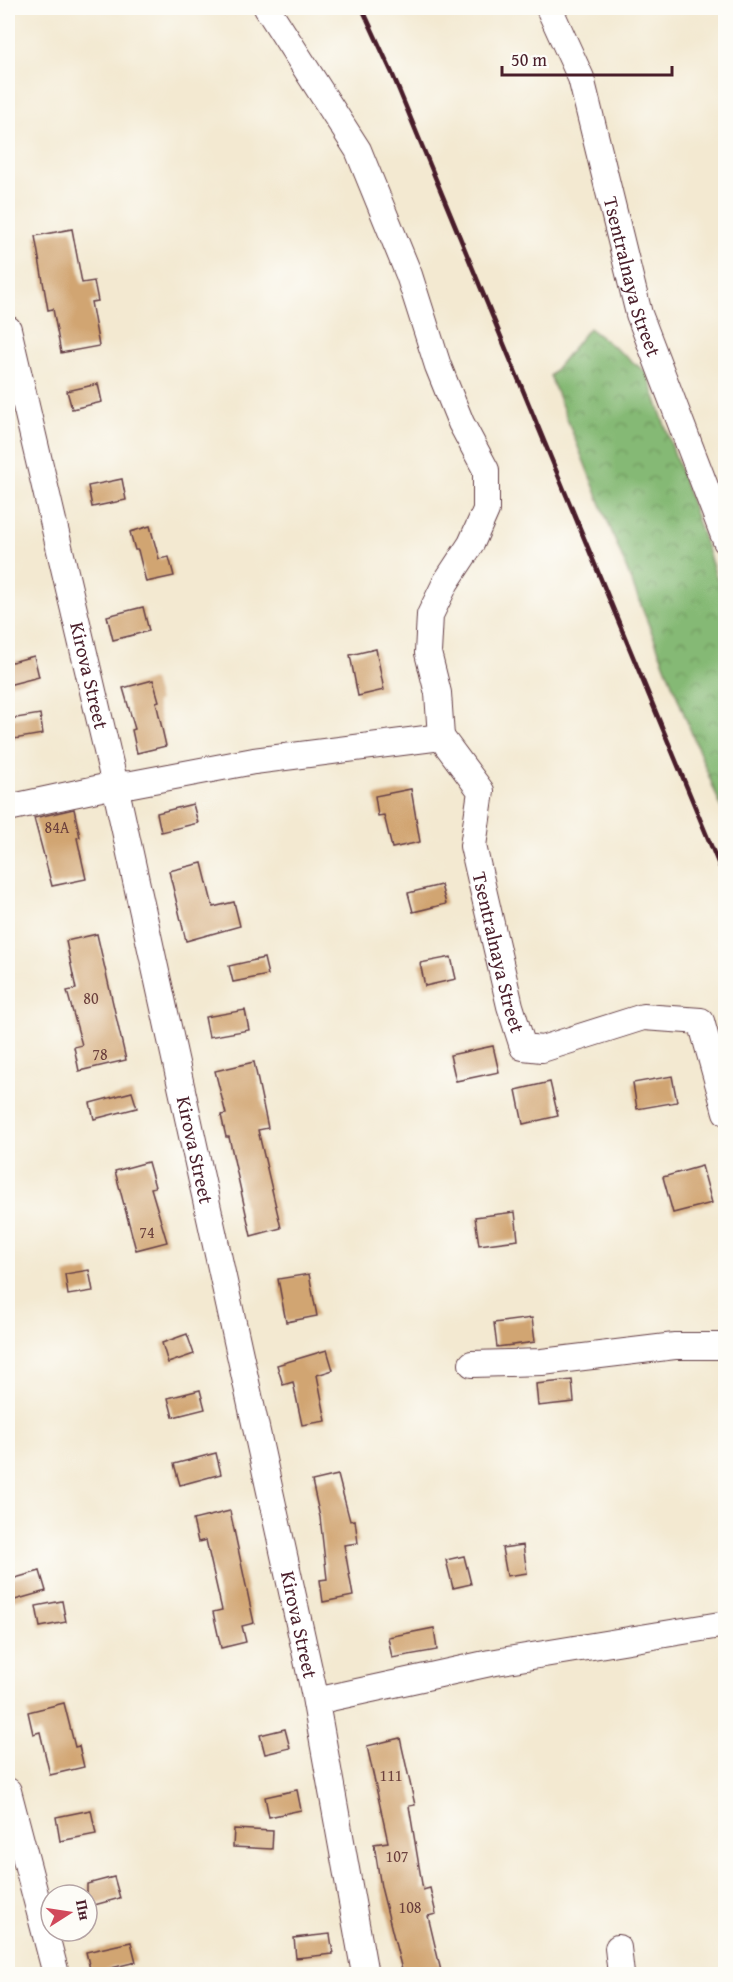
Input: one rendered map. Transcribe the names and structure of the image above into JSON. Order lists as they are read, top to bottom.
{
  "streets": {
    "street": ["Tsentralnaya Street", "Kirova Street"]
  },
  "house_numbers": [
    "84А",
    "80",
    "78",
    "74",
    "111",
    "107",
    "108"
  ],
  "scale_bar": "50 m",
  "north": "right"
}
